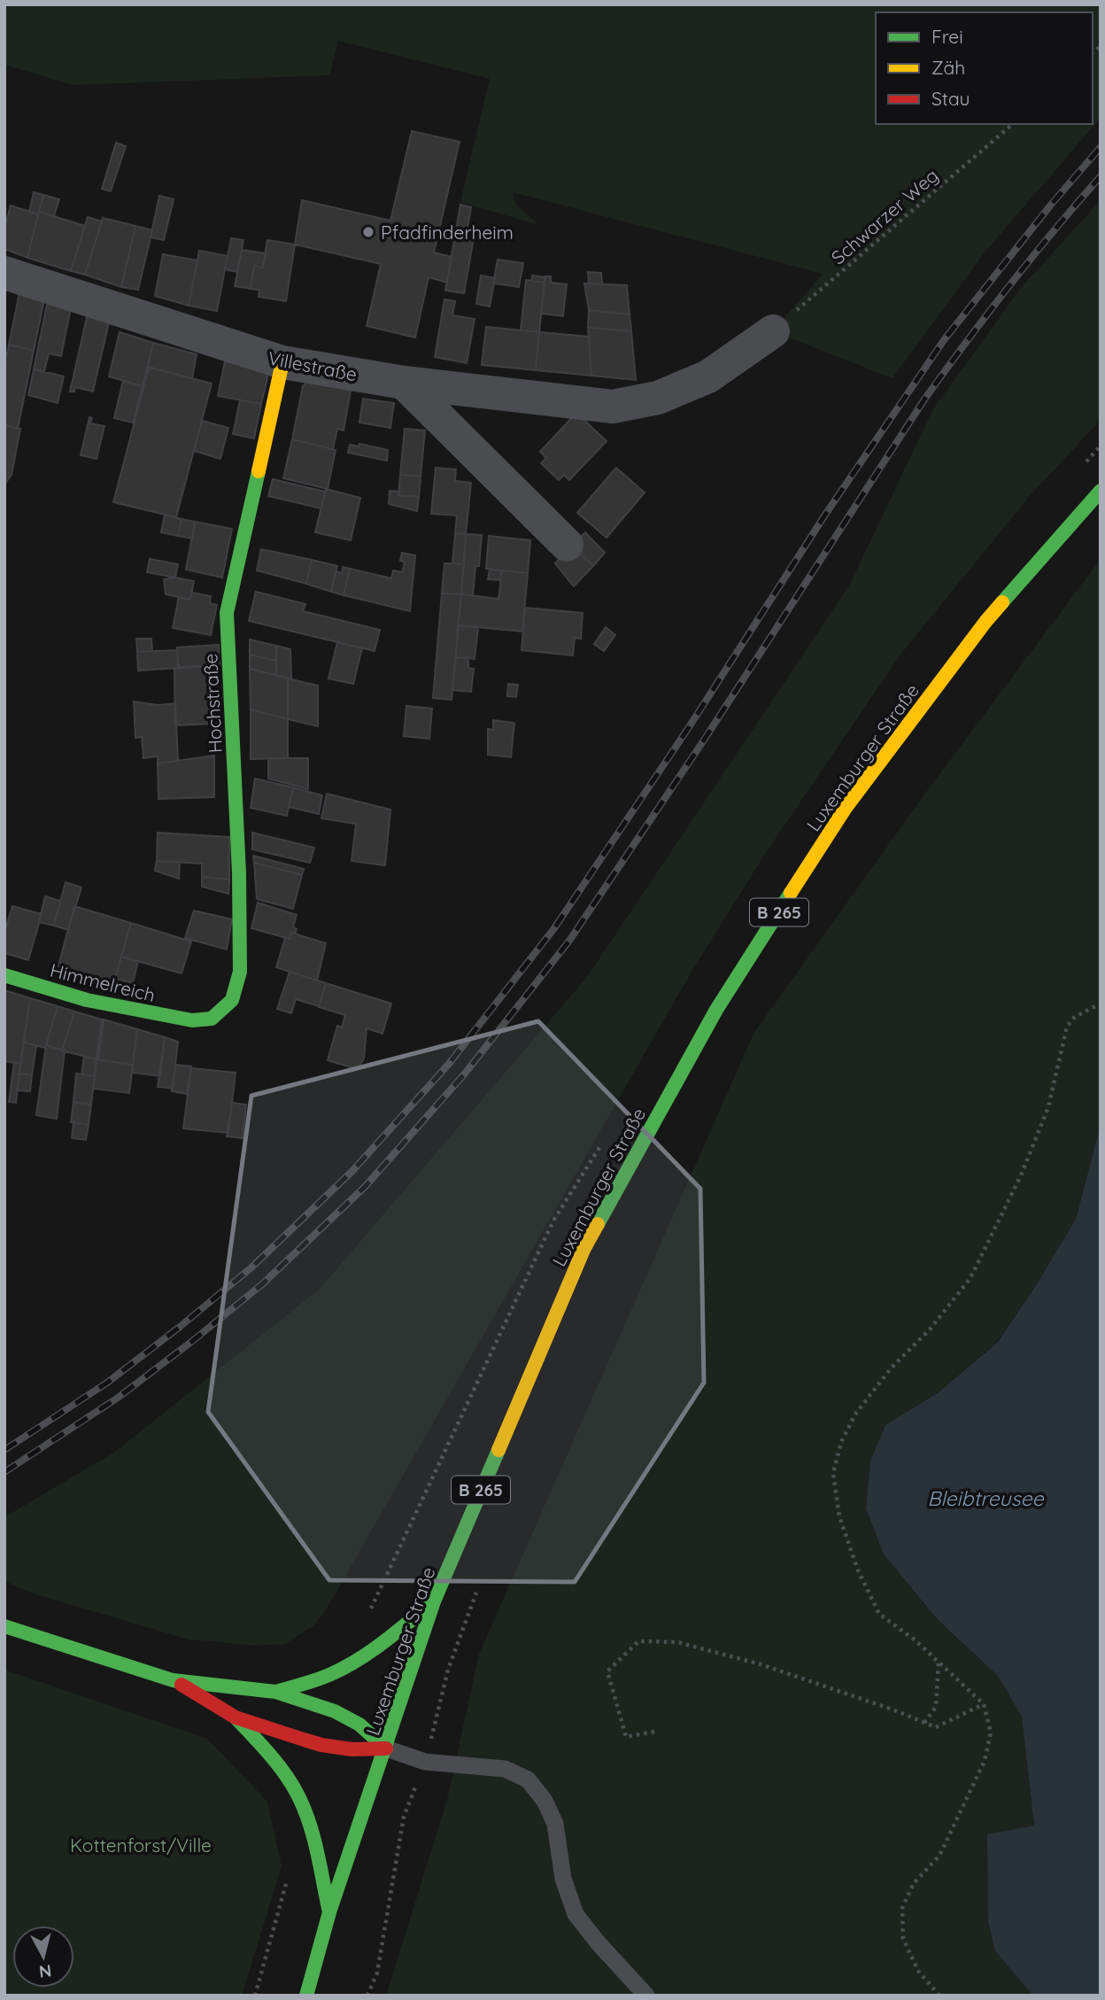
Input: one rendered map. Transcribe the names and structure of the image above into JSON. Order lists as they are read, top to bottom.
{
  "streets": {
    "main road": [
      "Hochstraße",
      "Luxemburger Straße",
      "B 265",
      "Himmelreich"
    ],
    "street": ["Villestraße"],
    "path": ["Schwarzer Weg"]
  },
  "crossings": [
    ["Schwarzer Weg", "Villestraße"],
    ["Villestraße", "Hochstraße"],
    ["Hochstraße", "Himmelreich"],
    ["Luxemburger Straße", "B 265"]
  ],
  "water": ["Bleibtreusee"],
  "parks": ["Kottenforst/Ville"],
  "places": ["Pfadfinderheim"],
  "legend": ["Frei", "Zäh", "Stau"],
  "north": "bottom"
}
